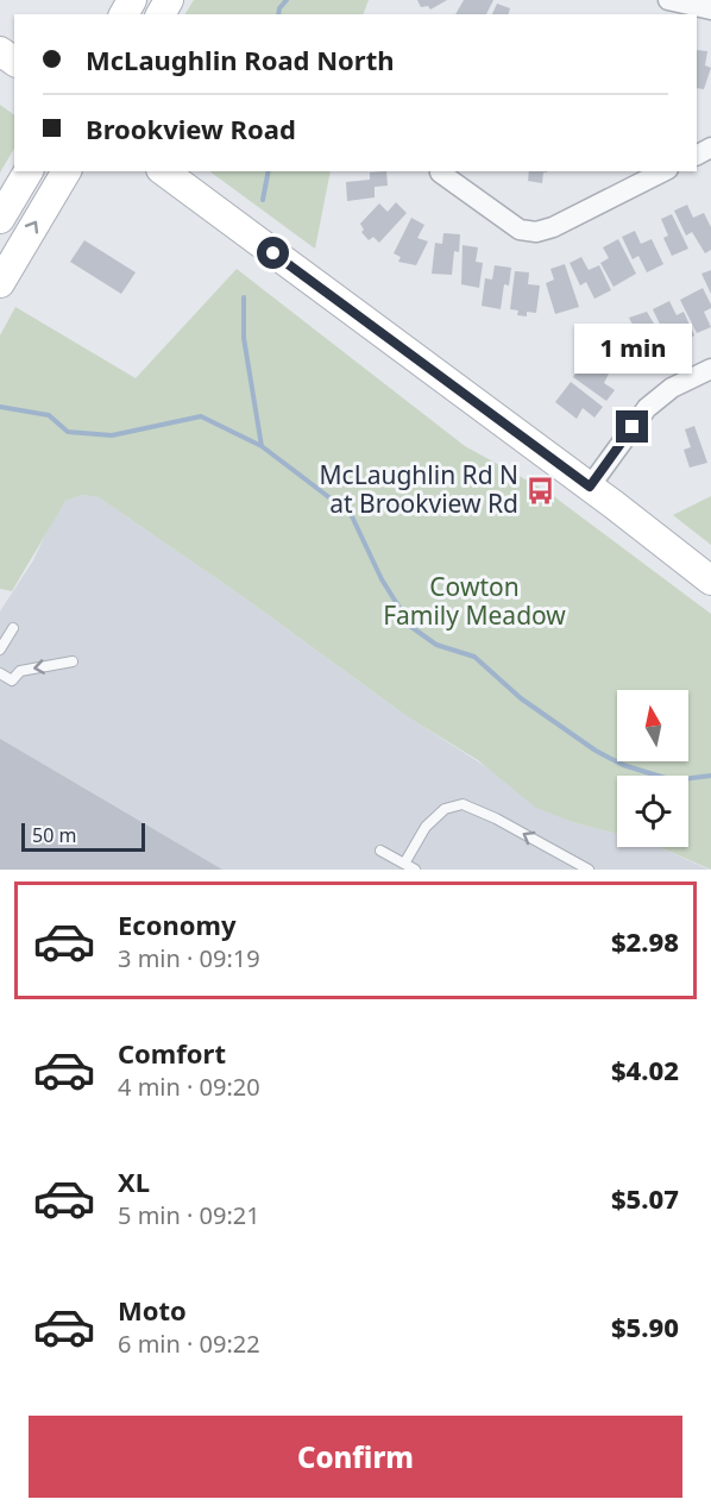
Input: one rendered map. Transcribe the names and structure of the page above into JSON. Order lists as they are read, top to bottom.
{
  "parks": ["Cowton Family Meadow"],
  "places": {
    "bus stop": ["McLaughlin Rd N at Brookview Rd"]
  },
  "scale_bar": "50 m",
  "north": "top",
  "page": {
    "banner": ["McLaughlin Road North", "Brookview Road"],
    "bubble": "1 min",
    "scale": "50 m",
    "list": [
      {
        "name": "Economy",
        "note": "3 min · 09:19",
        "value": "$2.98"
      },
      {
        "name": "Comfort",
        "note": "4 min · 09:20",
        "value": "$4.02"
      },
      {
        "name": "XL",
        "note": "5 min · 09:21",
        "value": "$5.07"
      },
      {
        "name": "Moto",
        "note": "6 min · 09:22",
        "value": "$5.90"
      }
    ],
    "buttons": "Confirm"
  }
}
